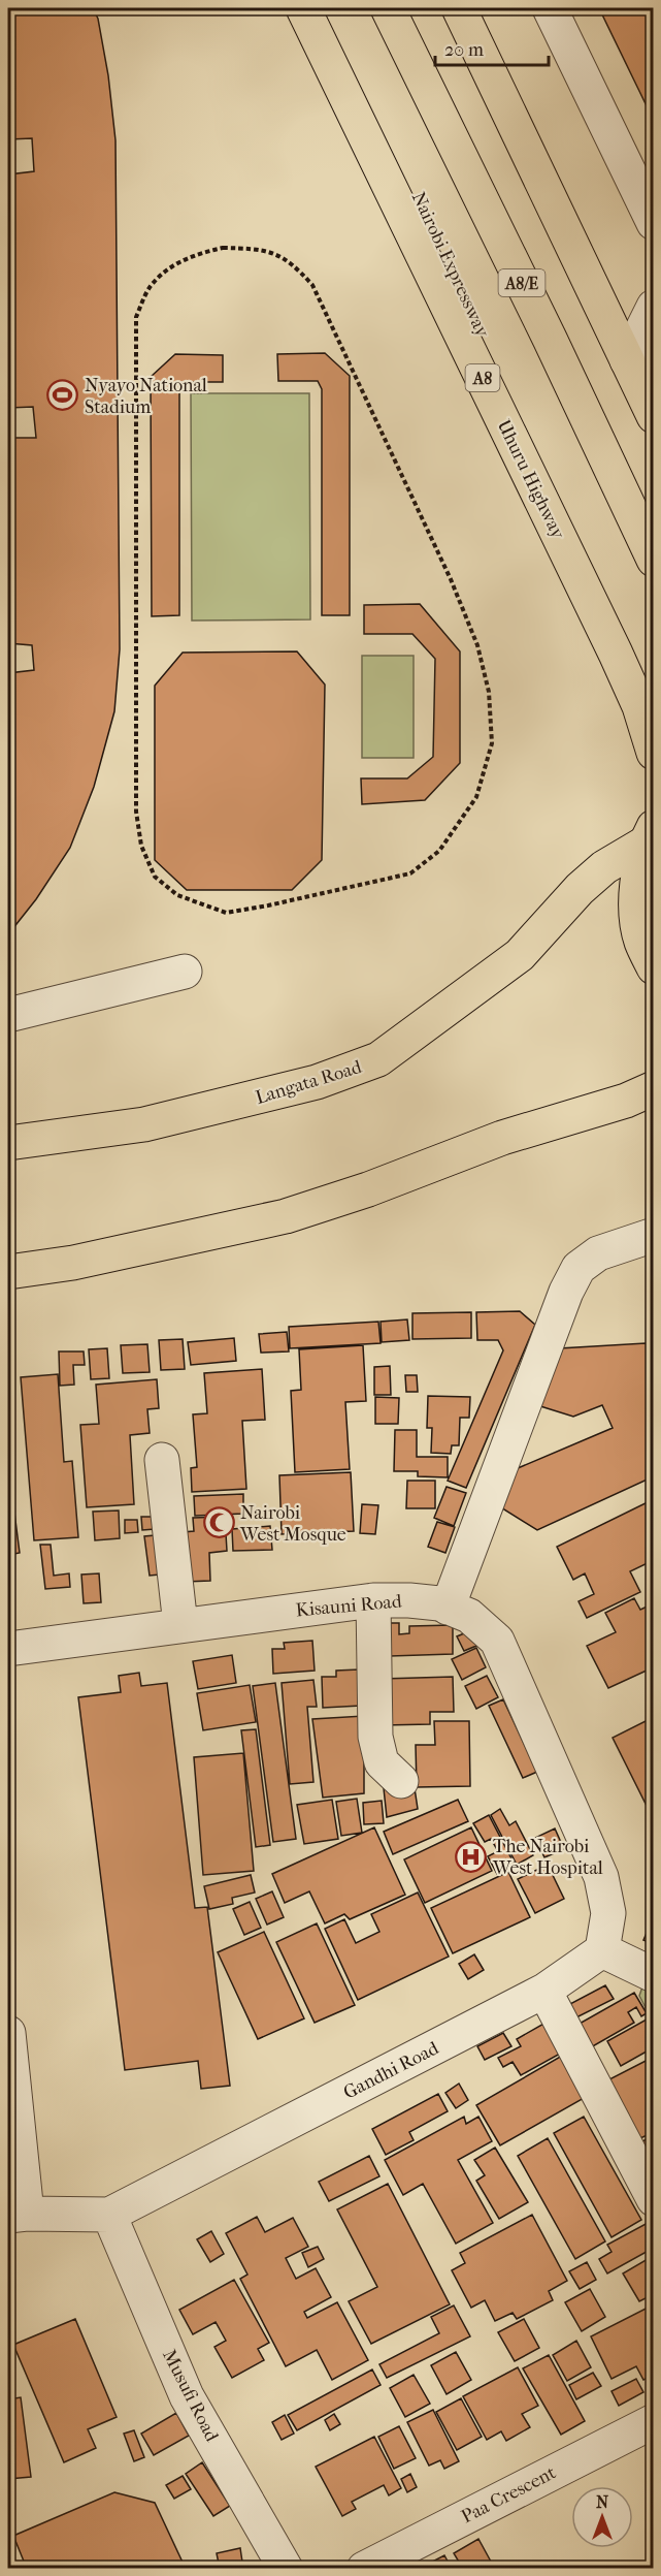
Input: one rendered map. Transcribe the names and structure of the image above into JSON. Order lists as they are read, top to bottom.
{
  "streets": {
    "main road": [
      "Nairobi Expressway",
      "A8/E",
      "A8",
      "Uhuru Highway",
      "Langata Road"
    ],
    "street": [
      "Kisauni Road",
      "Gandhi Road",
      "Musufi Road",
      "Paa Crescent"
    ]
  },
  "crossings": [
    ["Kisauni Road", "Gandhi Road"],
    ["Gandhi Road", "Musufi Road"]
  ],
  "places": {
    "sports": ["Nyayo National Stadium"],
    "mosque": ["Nairobi West Mosque"],
    "hospital": ["The Nairobi West Hospital"]
  },
  "scale_bar": "20 m",
  "north": "top"
}
